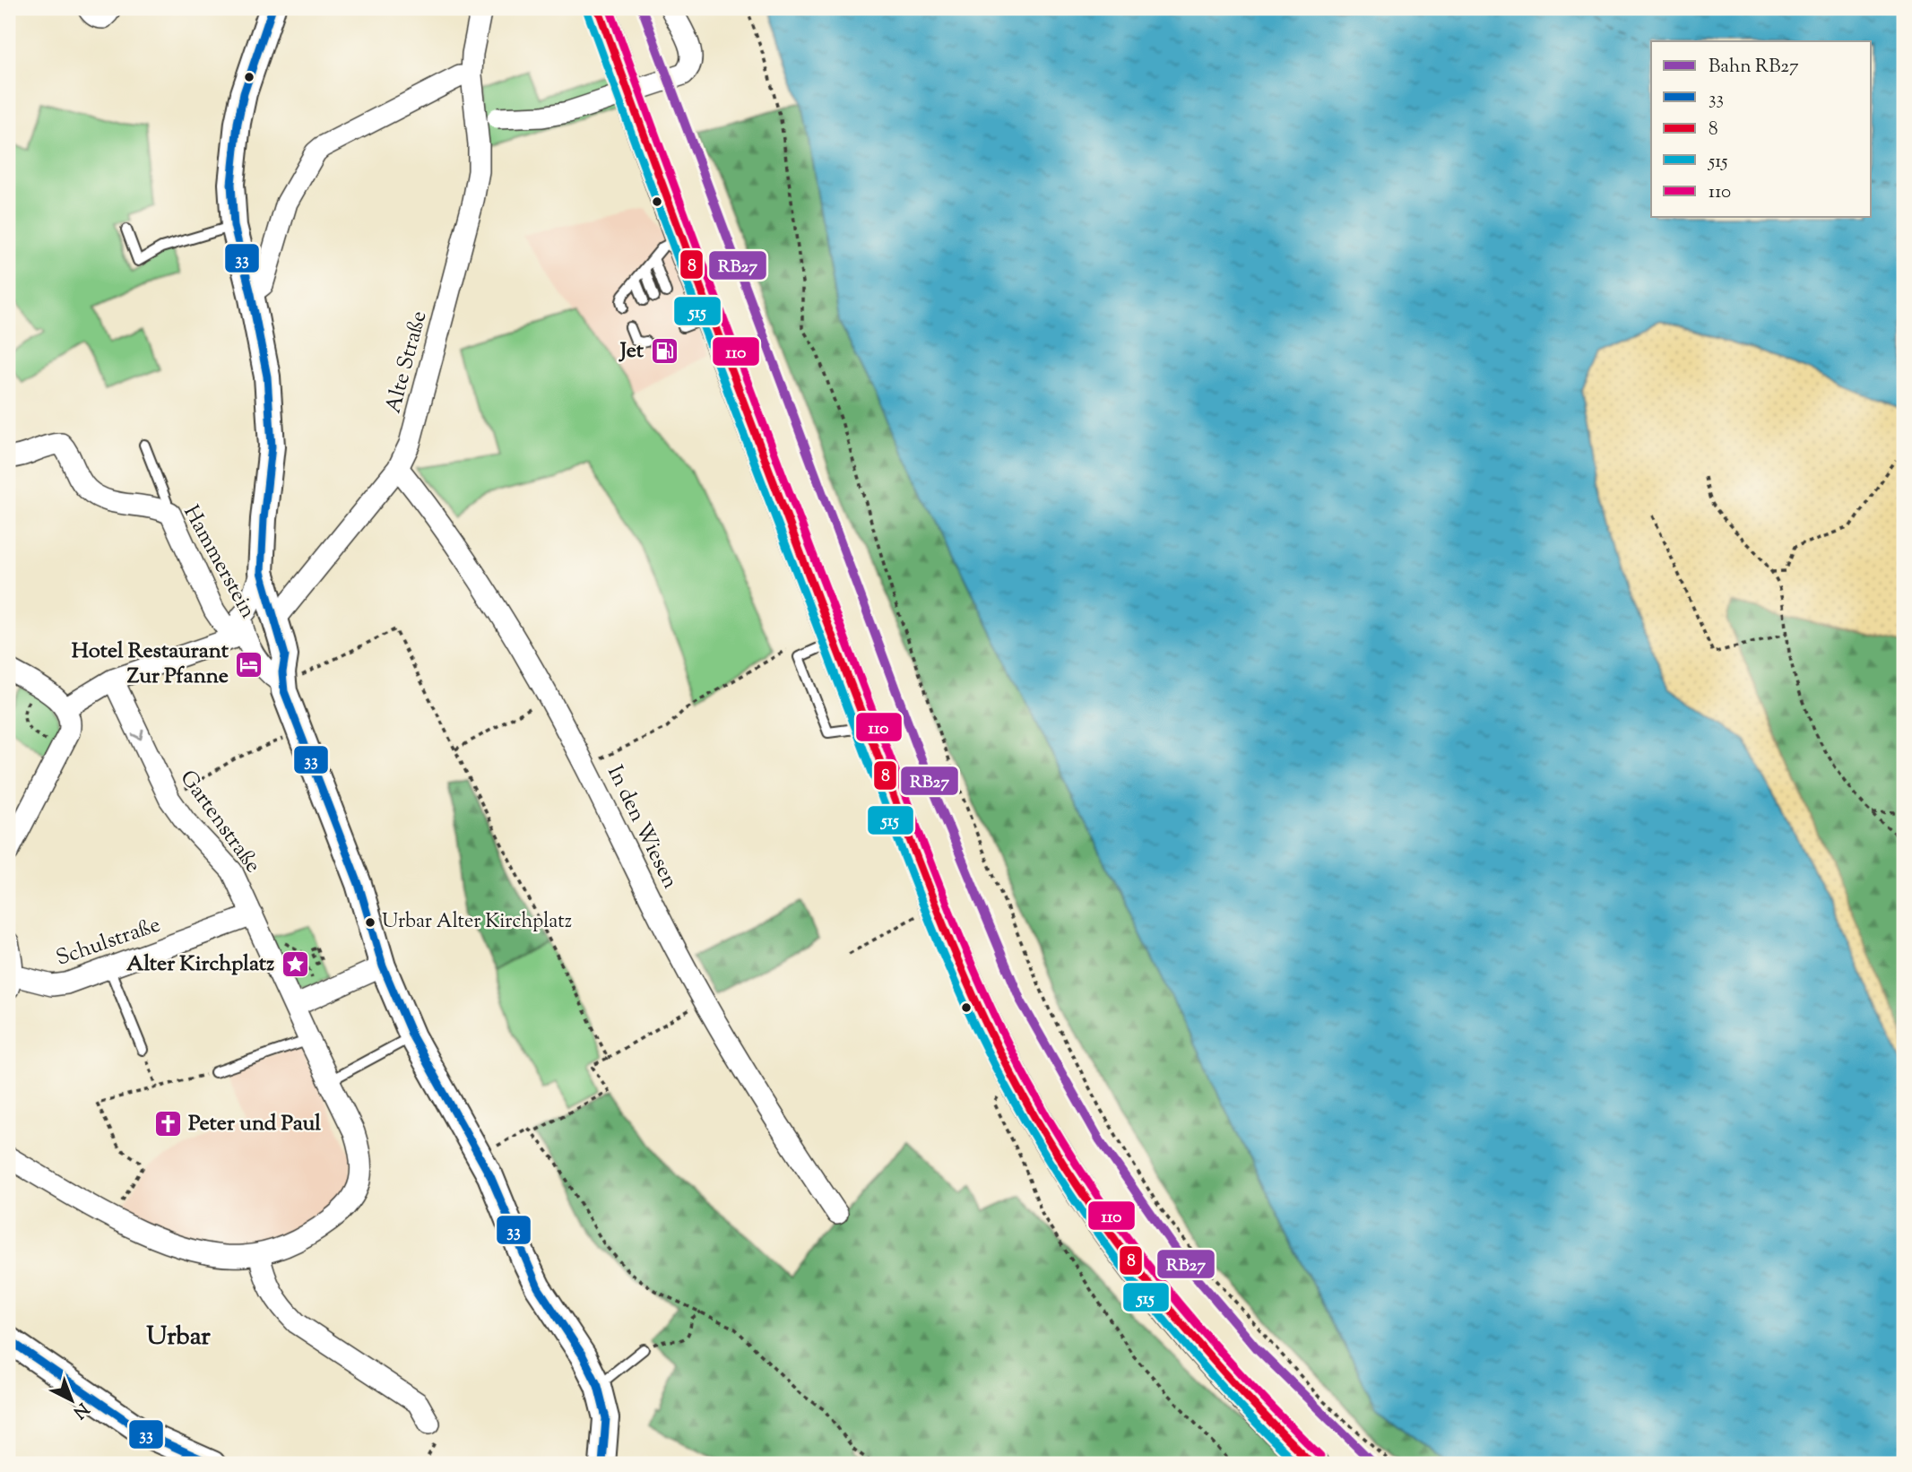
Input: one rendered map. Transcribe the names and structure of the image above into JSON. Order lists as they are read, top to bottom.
{
  "streets": {
    "street": [
      "Alte Straße",
      "Hammerstein",
      "Gartenstraße",
      "In den Wiesen",
      "Schulstraße"
    ]
  },
  "crossings": [
    ["Alte Straße", "In den Wiesen"],
    ["Gartenstraße", "Schulstraße"]
  ],
  "districts": ["Urbar"],
  "places": {
    "fuel station": ["Jet"],
    "hotel": ["Hotel Restaurant Zur Pfanne"],
    "other": ["Urbar Alter Kirchplatz"],
    "place": ["Alter Kirchplatz"],
    "church": ["Peter und Paul"]
  },
  "lines": [
    "rail line RB27",
    "transit line 33",
    "transit line 8",
    "transit line 110",
    "transit line 515"
  ],
  "legend": [
    "Bahn RB27",
    "33",
    "8",
    "515",
    "110"
  ],
  "north": "bottom right"
}
